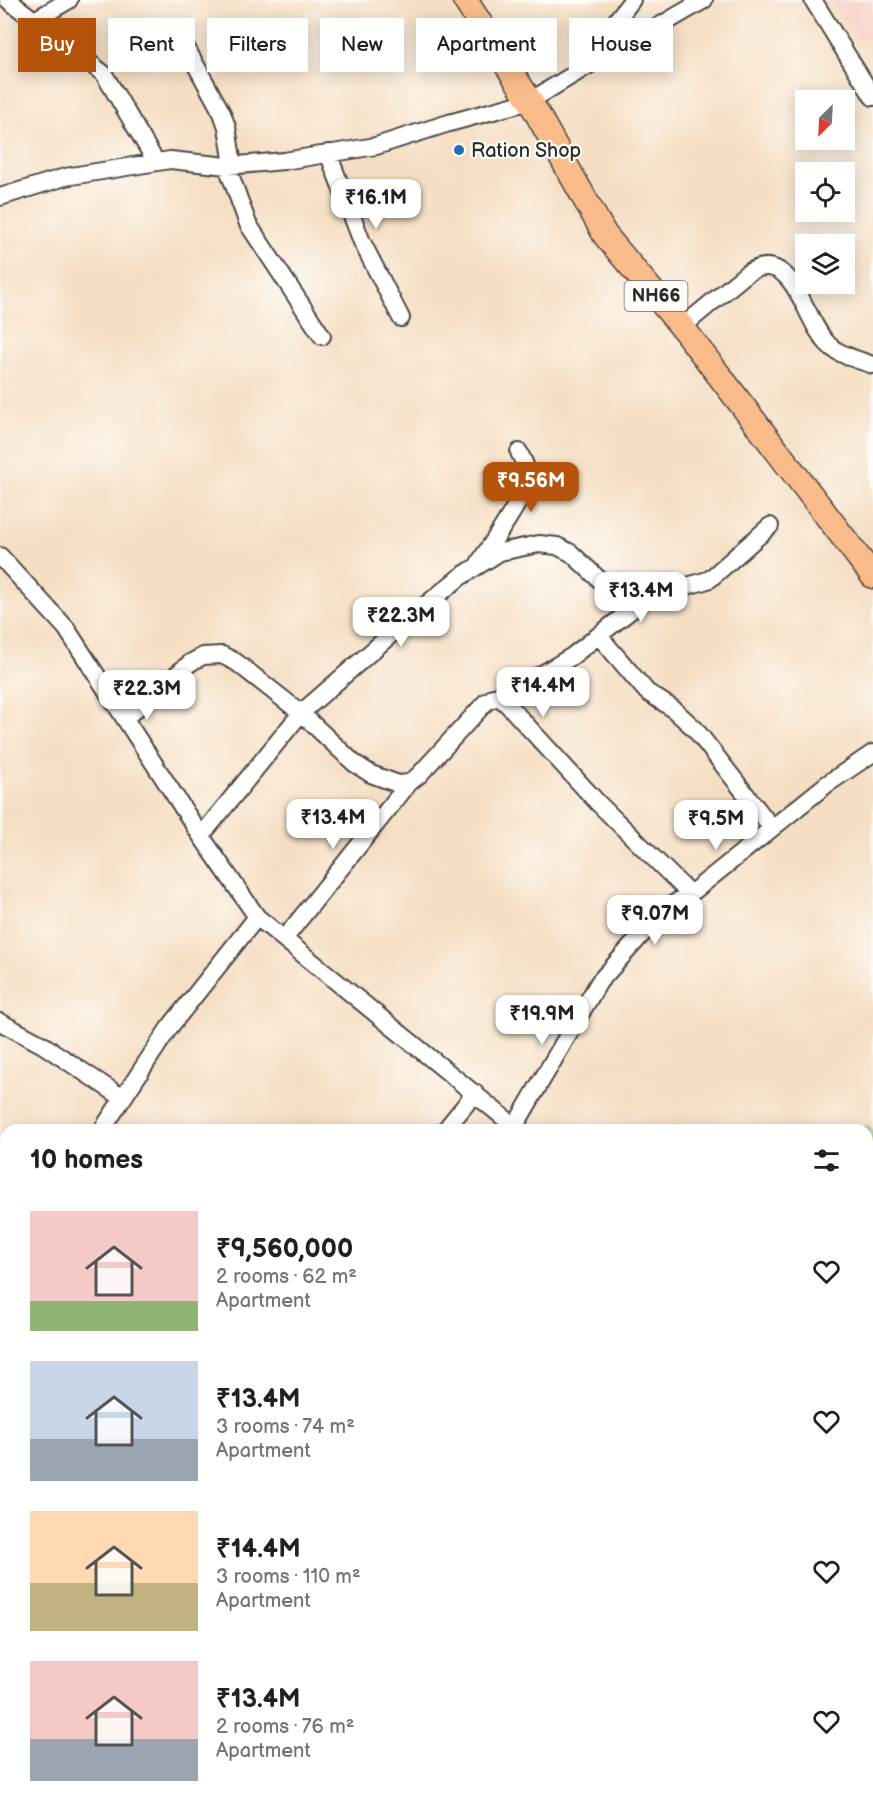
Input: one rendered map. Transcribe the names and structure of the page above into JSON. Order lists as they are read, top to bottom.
{
  "streets": {
    "highway": ["NH66"]
  },
  "places": ["Ration Shop"],
  "north": "bottom left",
  "page": {
    "chip": [
      "Buy",
      "Rent",
      "Filters",
      "New",
      "Apartment",
      "House"
    ],
    "price": [
      "₹16.1M",
      "₹9.56M",
      "₹13.4M",
      "₹22.3M",
      "₹14.4M",
      "₹22.3M",
      "₹13.4M",
      "₹9.5M",
      "₹9.07M",
      "₹19.9M"
    ],
    "heading": "10 homes",
    "list": [
      {
        "name": "₹9,560,000",
        "note": "2 rooms · 62 m² · Apartment"
      },
      {
        "name": "₹13.4M",
        "note": "3 rooms · 74 m² · Apartment"
      },
      {
        "name": "₹14.4M",
        "note": "3 rooms · 110 m² · Apartment"
      },
      {
        "name": "₹13.4M",
        "note": "2 rooms · 76 m² · Apartment"
      }
    ]
  }
}
